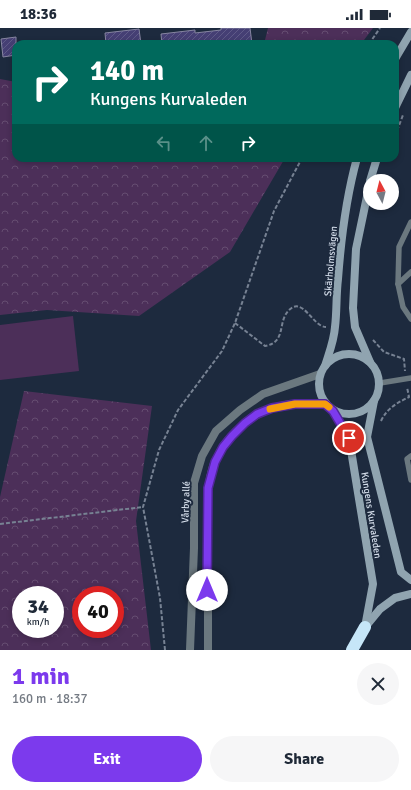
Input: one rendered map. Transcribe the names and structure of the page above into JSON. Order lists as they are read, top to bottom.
{
  "streets": {
    "main road": ["Skärholmsvägen", "Kungens Kurvaleden"],
    "street": ["Vårby allé"]
  },
  "crossings": [
    ["Skärholmsvägen", "Vårby allé"],
    ["Skärholmsvägen", "Kungens Kurvaleden"],
    ["Vårby allé", "Kungens Kurvaleden"]
  ],
  "north": "top",
  "page": {
    "status": "18:36",
    "turn": ["140 m", "Kungens Kurvaleden"],
    "speed": "34 km/h",
    "limit": "40",
    "heading": ["1 min", "160 m · 18:37"],
    "buttons": ["Exit", "Share"]
  }
}
